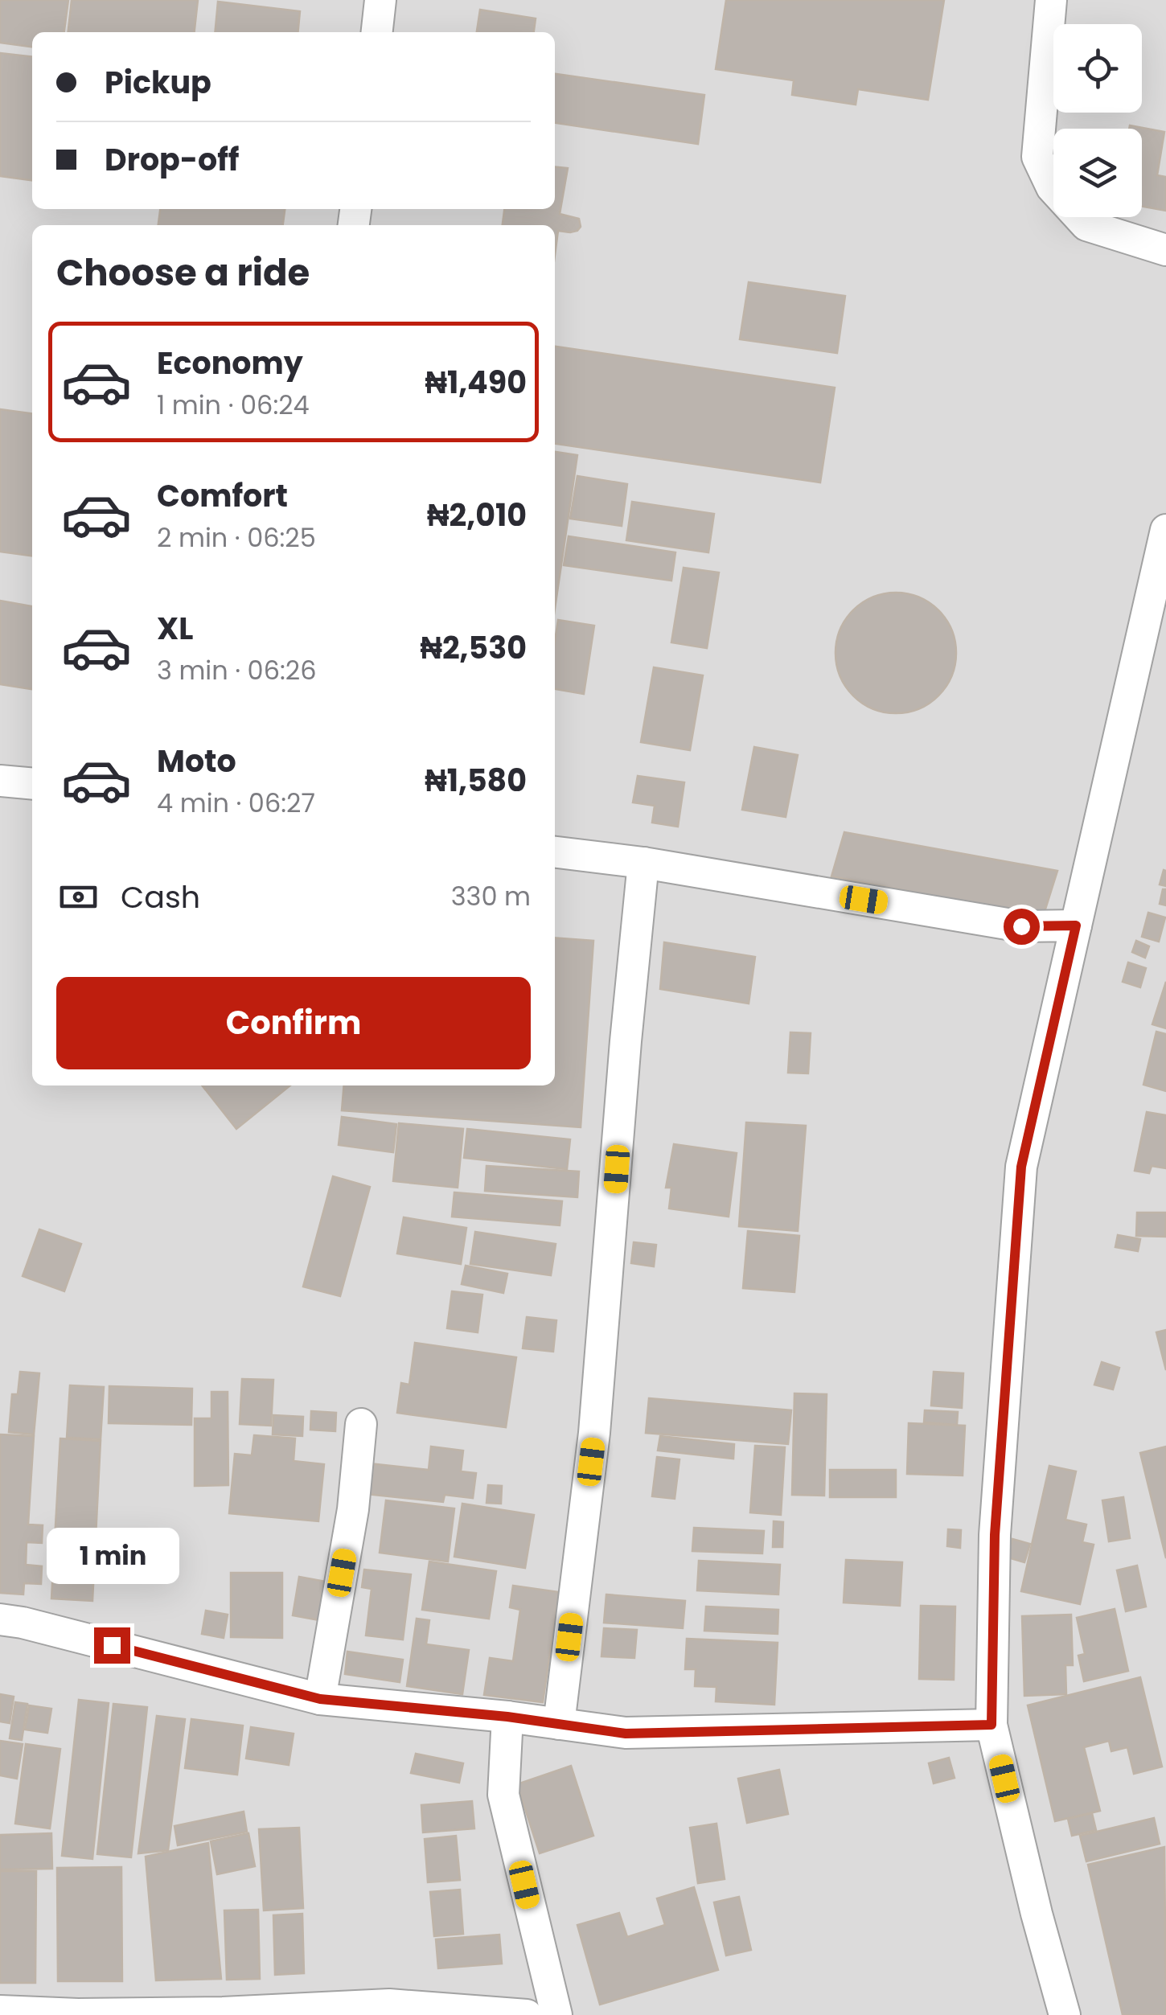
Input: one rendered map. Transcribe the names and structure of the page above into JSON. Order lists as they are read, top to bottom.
{
  "page": {
    "banner": ["Pickup", "Drop-off"],
    "heading": "Choose a ride",
    "list": [
      {
        "name": "Economy",
        "note": "1 min · 06:24",
        "value": "₦1,490"
      },
      {
        "name": "Comfort",
        "note": "2 min · 06:25",
        "value": "₦2,010"
      },
      {
        "name": "XL",
        "note": "3 min · 06:26",
        "value": "₦2,530"
      },
      {
        "name": "Moto",
        "note": "4 min · 06:27",
        "value": "₦1,580"
      }
    ],
    "pay": ["Cash", "330 m"],
    "buttons": "Confirm",
    "bubble": "1 min"
  }
}
